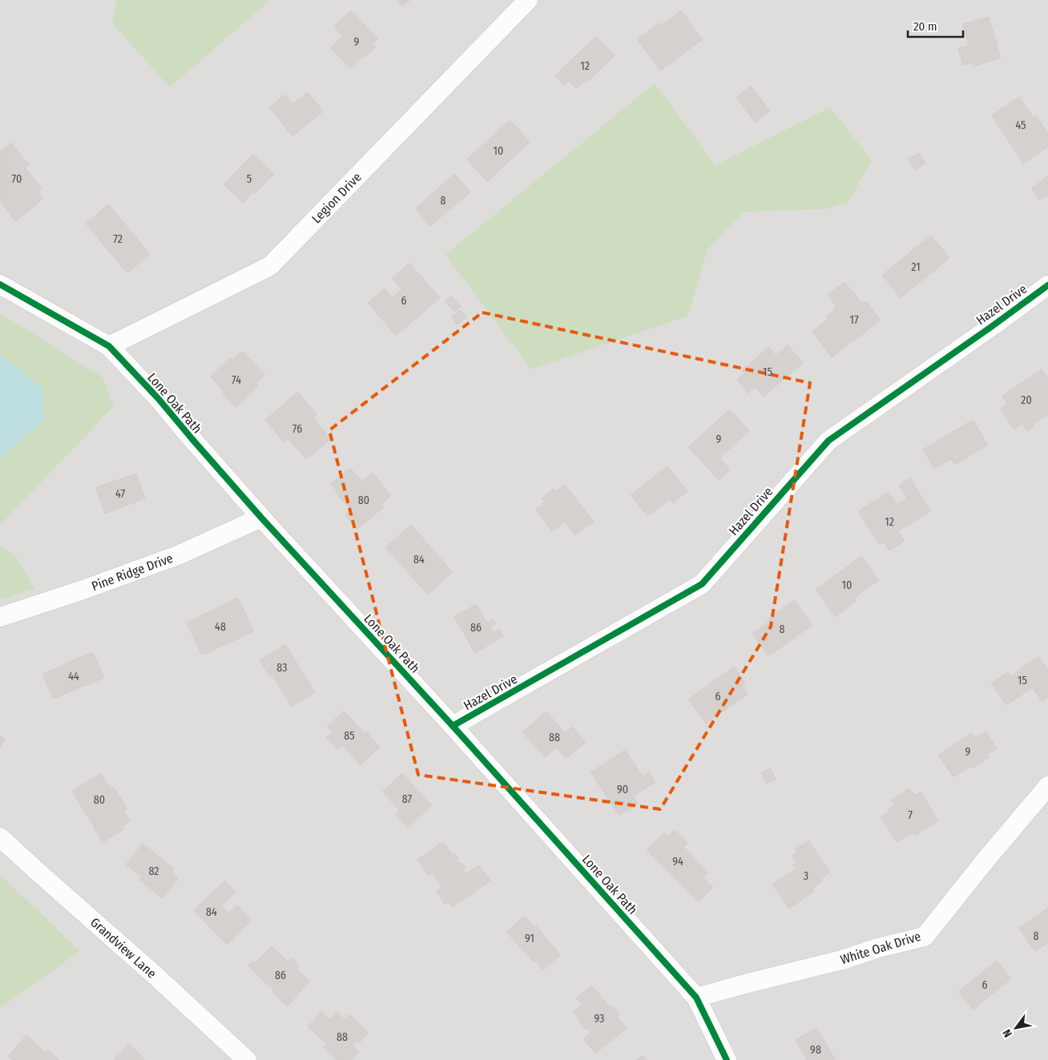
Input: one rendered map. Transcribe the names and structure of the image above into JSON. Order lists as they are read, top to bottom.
{
  "streets": {
    "street": [
      "Legion Drive",
      "Hazel Drive",
      "Lone Oak Path",
      "Pine Ridge Drive",
      "Grandview Lane",
      "White Oak Drive"
    ]
  },
  "crossings": [
    ["Legion Drive", "Lone Oak Path"],
    ["Hazel Drive", "Lone Oak Path"],
    ["Lone Oak Path", "Pine Ridge Drive"],
    ["Lone Oak Path", "White Oak Drive"]
  ],
  "house_numbers": [
    "9",
    "12",
    "45",
    "10",
    "70",
    "5",
    "8",
    "72",
    "21",
    "6",
    "17",
    "15",
    "74",
    "20",
    "76",
    "9",
    "47",
    "80",
    "12",
    "84",
    "10",
    "48",
    "86",
    "8",
    "83",
    "44",
    "15",
    "6",
    "85",
    "88",
    "9",
    "90",
    "87",
    "80",
    "7",
    "94",
    "82",
    "3",
    "84",
    "8",
    "91",
    "86",
    "6",
    "93",
    "88",
    "98"
  ],
  "scale_bar": "20 m",
  "north": "bottom left"
}
